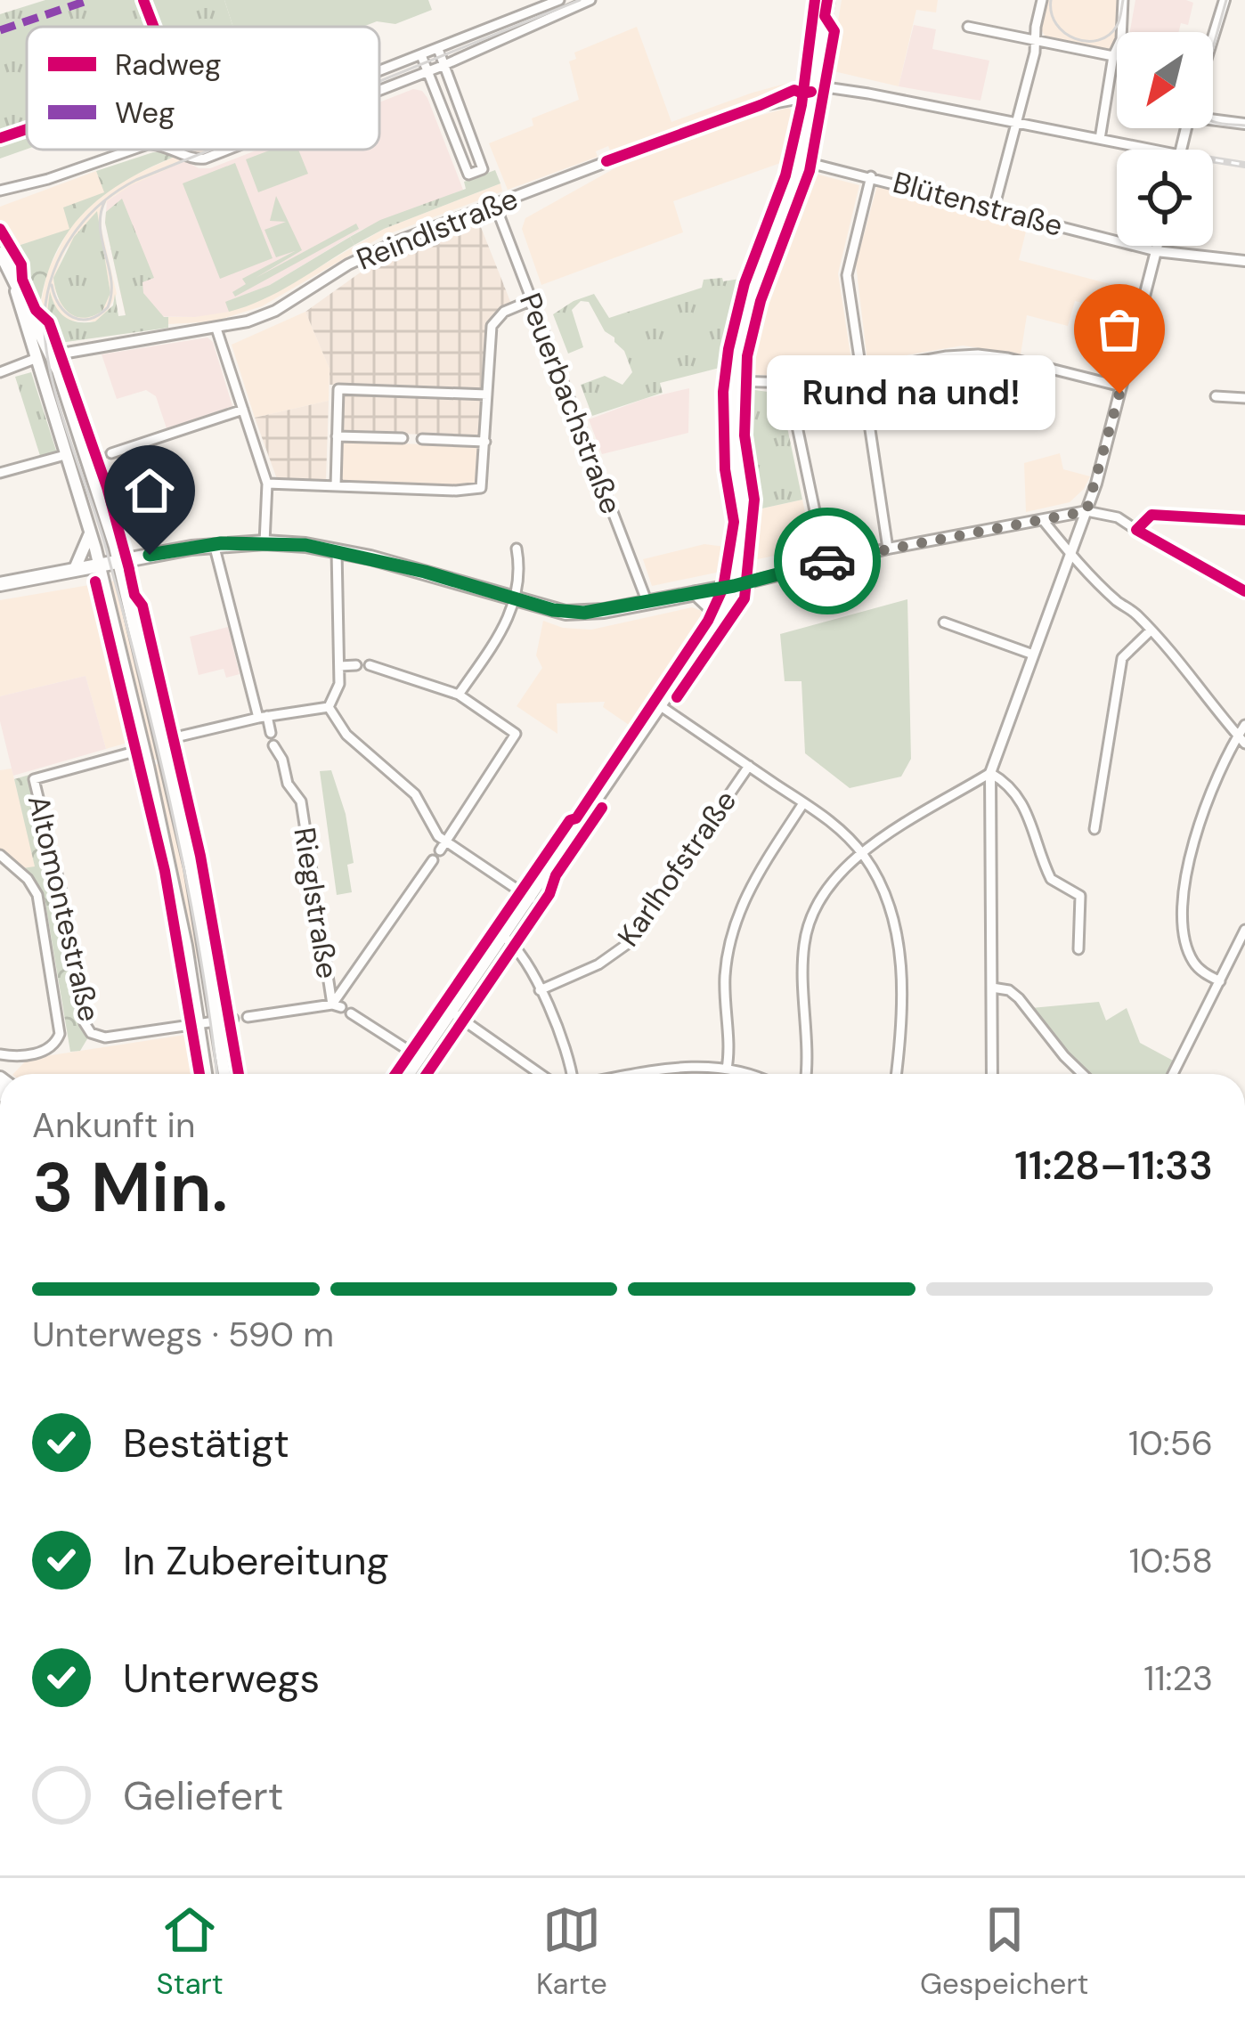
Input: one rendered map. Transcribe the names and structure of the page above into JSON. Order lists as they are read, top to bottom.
{
  "streets": {
    "street": [
      "Blütenstraße",
      "Reindlstraße",
      "Peuerbachstraße",
      "Karlhofstraße",
      "Rieglstraße",
      "Altomontestraße"
    ]
  },
  "crossings": [
    ["Reindlstraße", "Peuerbachstraße"]
  ],
  "places": ["Rund na und!"],
  "legend": ["Radweg", "Weg"],
  "north": "bottom left",
  "page": {
    "bubble": "Rund na und!",
    "heading": ["3 Min.", "Ankunft in", "11:28–11:33"],
    "bar": "Unterwegs · 590 m",
    "list": [
      ["Bestätigt", "10:56"],
      ["In Zubereitung", "10:58"],
      ["Unterwegs", "11:23"],
      "Geliefert"
    ],
    "tabs": ["Start", "Karte", "Gespeichert"]
  }
}
